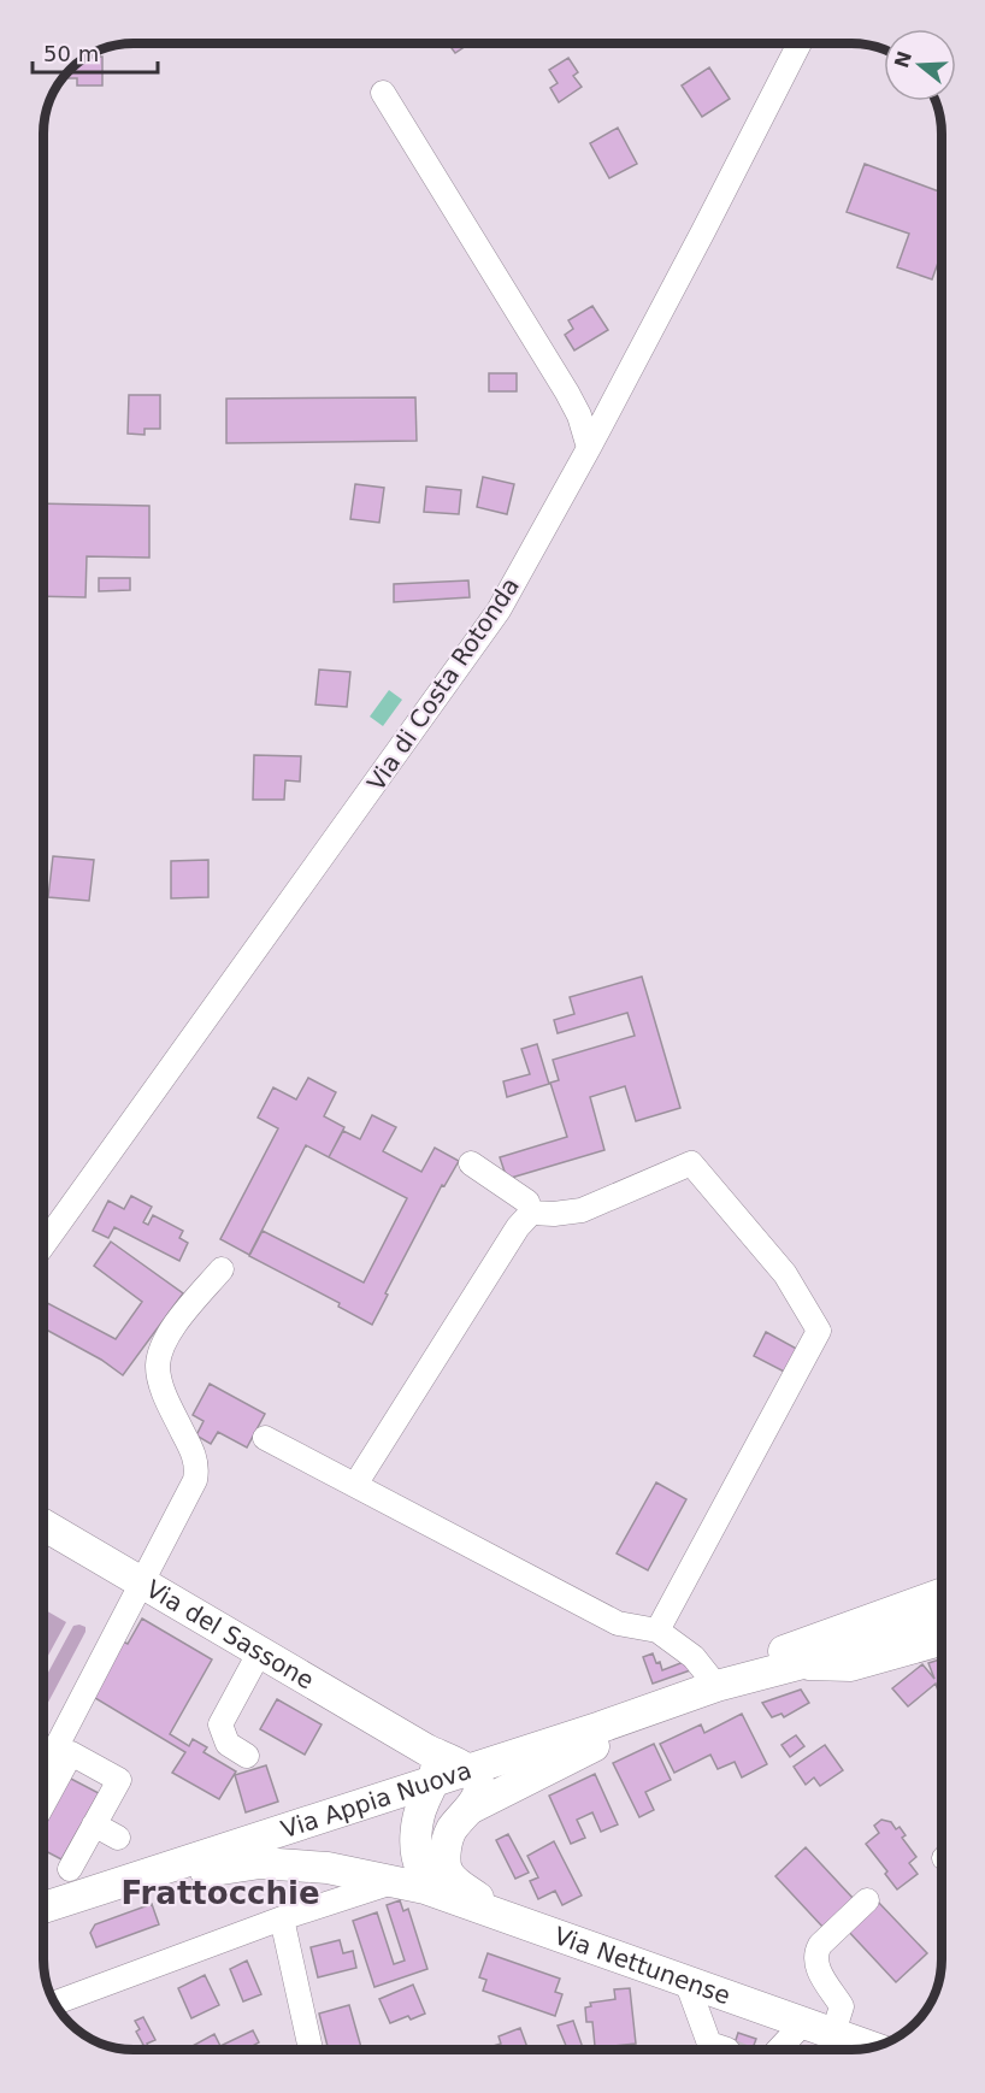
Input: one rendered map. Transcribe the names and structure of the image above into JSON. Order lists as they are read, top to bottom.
{
  "streets": {
    "main road": ["Via del Sassone", "Via Appia Nuova", "Via Nettunense"],
    "street": ["Via di Costa Rotonda"]
  },
  "crossings": [
    ["Via del Sassone", "Via Appia Nuova"]
  ],
  "districts": ["Frattocchie"],
  "scale_bar": "50 m",
  "north": "left"
}
